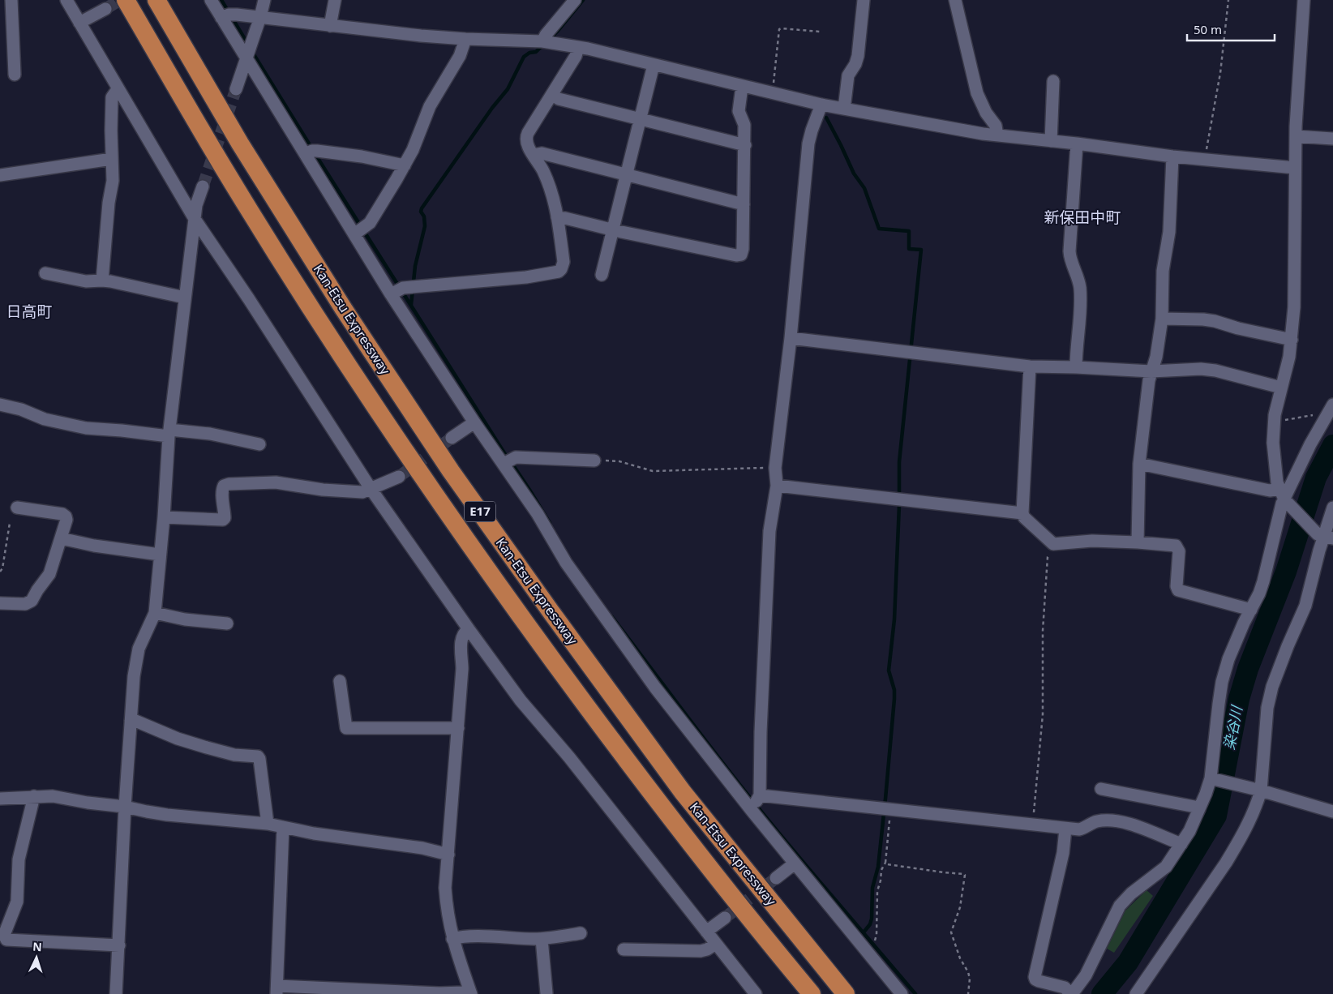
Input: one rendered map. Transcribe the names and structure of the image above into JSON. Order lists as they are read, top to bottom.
{
  "streets": {
    "highway": ["Kan-Etsu Expressway", "E17"]
  },
  "districts": ["新保田中町", "日高町"],
  "water": ["染谷川"],
  "scale_bar": "50 m",
  "north": "top"
}
